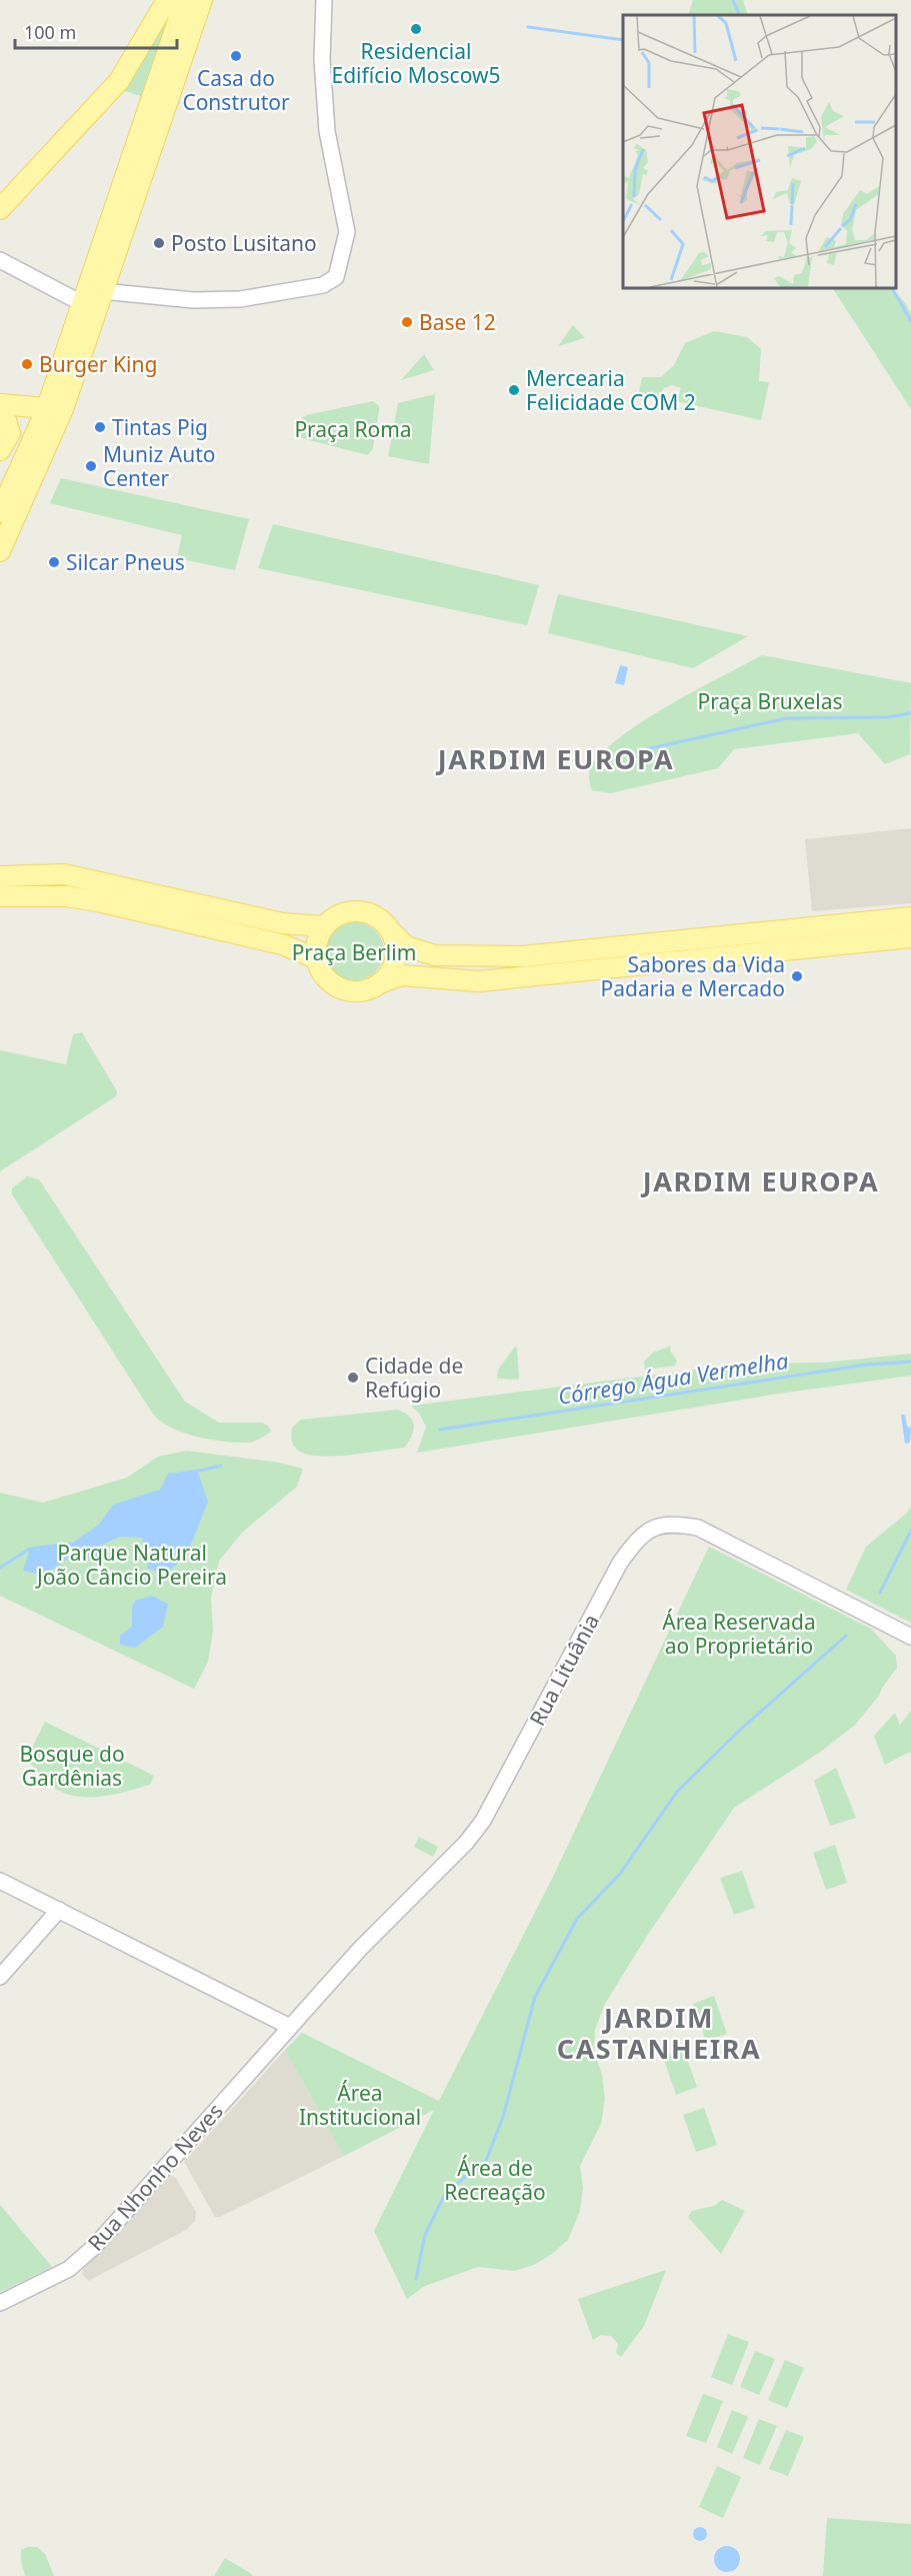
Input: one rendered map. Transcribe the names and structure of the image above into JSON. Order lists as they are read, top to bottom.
{
  "streets": {
    "street": ["Rua Lituânia", "Rua Nhonho Neves"]
  },
  "crossings": [
    ["Rua Lituânia", "Rua Nhonho Neves"]
  ],
  "districts": ["JARDIM EUROPA", "JARDIM EUROPA", "JARDIM CASTANHEIRA"],
  "water": ["Córrego Água Vermelha"],
  "parks": [
    "Praça Roma",
    "Praça Bruxelas",
    "Praça Berlim",
    "Parque Natural João Câncio Pereira",
    "Área Reservada ao Proprietário",
    "Bosque do Gardênias",
    "Área Institucional",
    "Área de Recreação"
  ],
  "places": [
    "Residencial Edifício Moscow5",
    "Casa do Construtor",
    "Posto Lusitano",
    "Base 12",
    "Burger King",
    "Mercearia Felicidade COM 2",
    "Tintas Pig",
    "Muniz Auto Center",
    "Silcar Pneus",
    "Sabores da Vida Padaria e Mercado",
    "Cidade de Refúgio"
  ],
  "scale_bar": "100 m"
}
